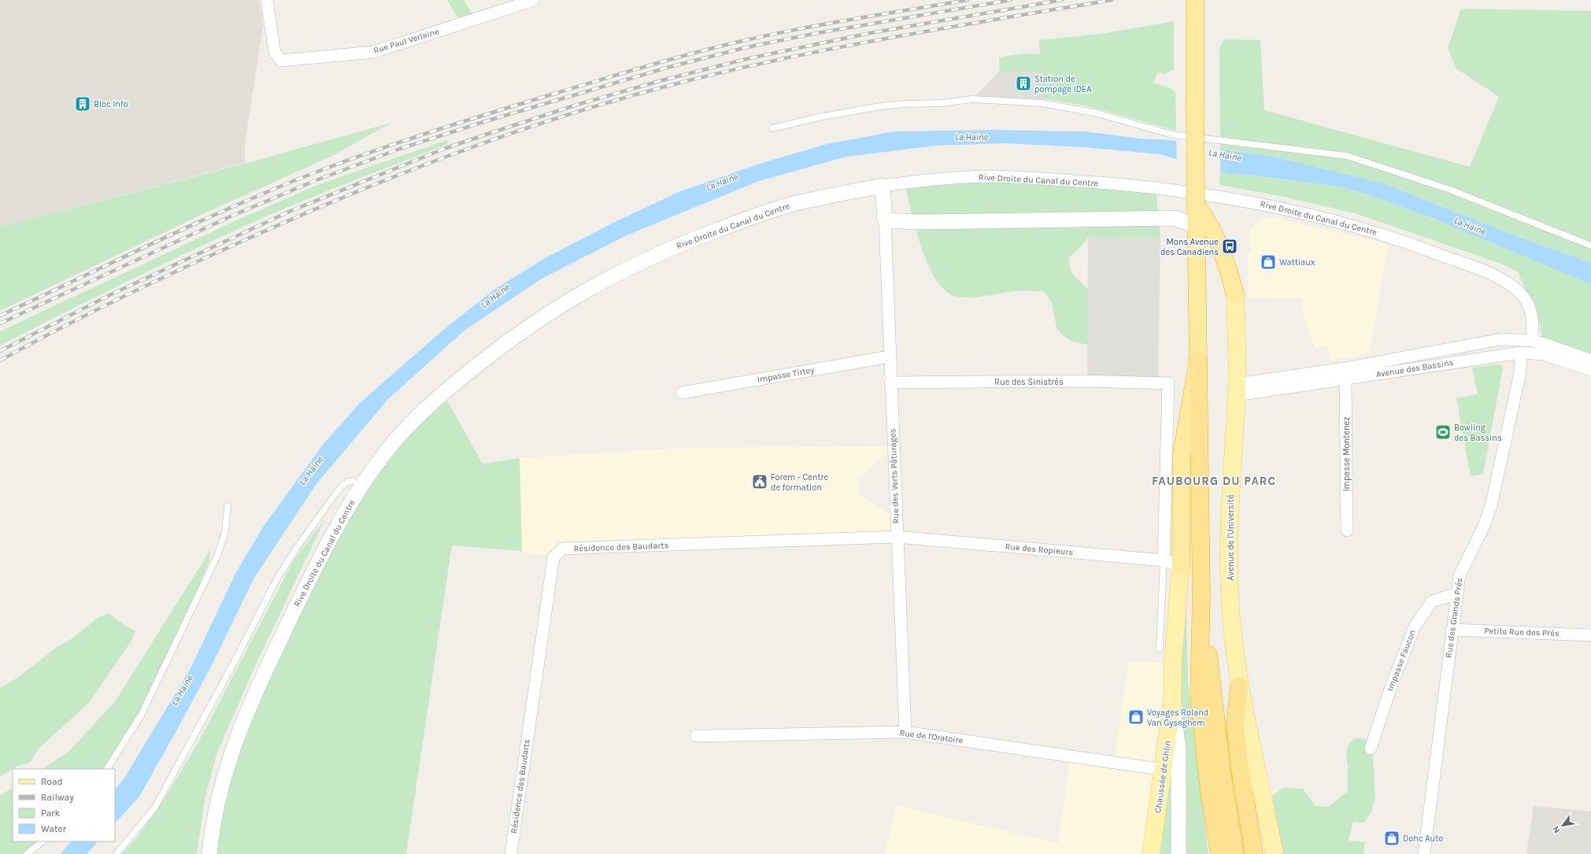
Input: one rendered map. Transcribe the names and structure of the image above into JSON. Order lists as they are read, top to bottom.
{
  "streets": {
    "main road": ["Avenue de l'Université", "Chaussée de Ghlin"],
    "street": [
      "Rue Paul Verlaine",
      "Rive Droite du Canal du Centre",
      "Avenue des Bassins",
      "Impasse Tirtey",
      "Rue des Sinistrés",
      "Impasse Montenez",
      "Rue des Verts Pâturages",
      "Résidence des Baudarts",
      "Rue des Ropieurs",
      "Rue des Grands Prés",
      "Petite Rue des Prés",
      "Impasse Faucon",
      "Rue de l'Oratoire"
    ]
  },
  "crossings": [
    ["Avenue des Bassins", "Impasse Montenez"],
    ["Avenue des Bassins", "Avenue de l'Université"],
    ["Avenue des Bassins", "Rue des Grands Prés"],
    ["Impasse Tirtey", "Rue des Verts Pâturages"],
    ["Rue des Sinistrés", "Rue des Verts Pâturages"],
    ["Rue des Sinistrés", "Rue des Ropieurs"],
    ["Rue des Verts Pâturages", "Résidence des Baudarts"],
    ["Rue des Verts Pâturages", "Rue des Ropieurs"],
    ["Rue des Verts Pâturages", "Rue de l'Oratoire"],
    ["Résidence des Baudarts", "Rue des Ropieurs"],
    ["Rue des Ropieurs", "Chaussée de Ghlin"],
    ["Rue des Grands Prés", "Petite Rue des Prés"],
    ["Rue des Grands Prés", "Impasse Faucon"],
    ["Rue de l'Oratoire", "Chaussée de Ghlin"]
  ],
  "districts": ["FAUBOURG DU PARC"],
  "water": ["La Haine"],
  "places": {
    "building": ["Station de pompage IDEA", "Bloc Info"],
    "bus stop": ["Mons Avenue des Canadiens"],
    "shop": ["Wattiaux", "Voyages Roland Van Gyseghem", "Dohc Auto"],
    "sports": ["Bowling des Bassins"],
    "public building": ["Forem - Centre de formation"]
  },
  "legend": [
    "Road",
    "Railway",
    "Park",
    "Water"
  ],
  "north": "bottom left"
}
